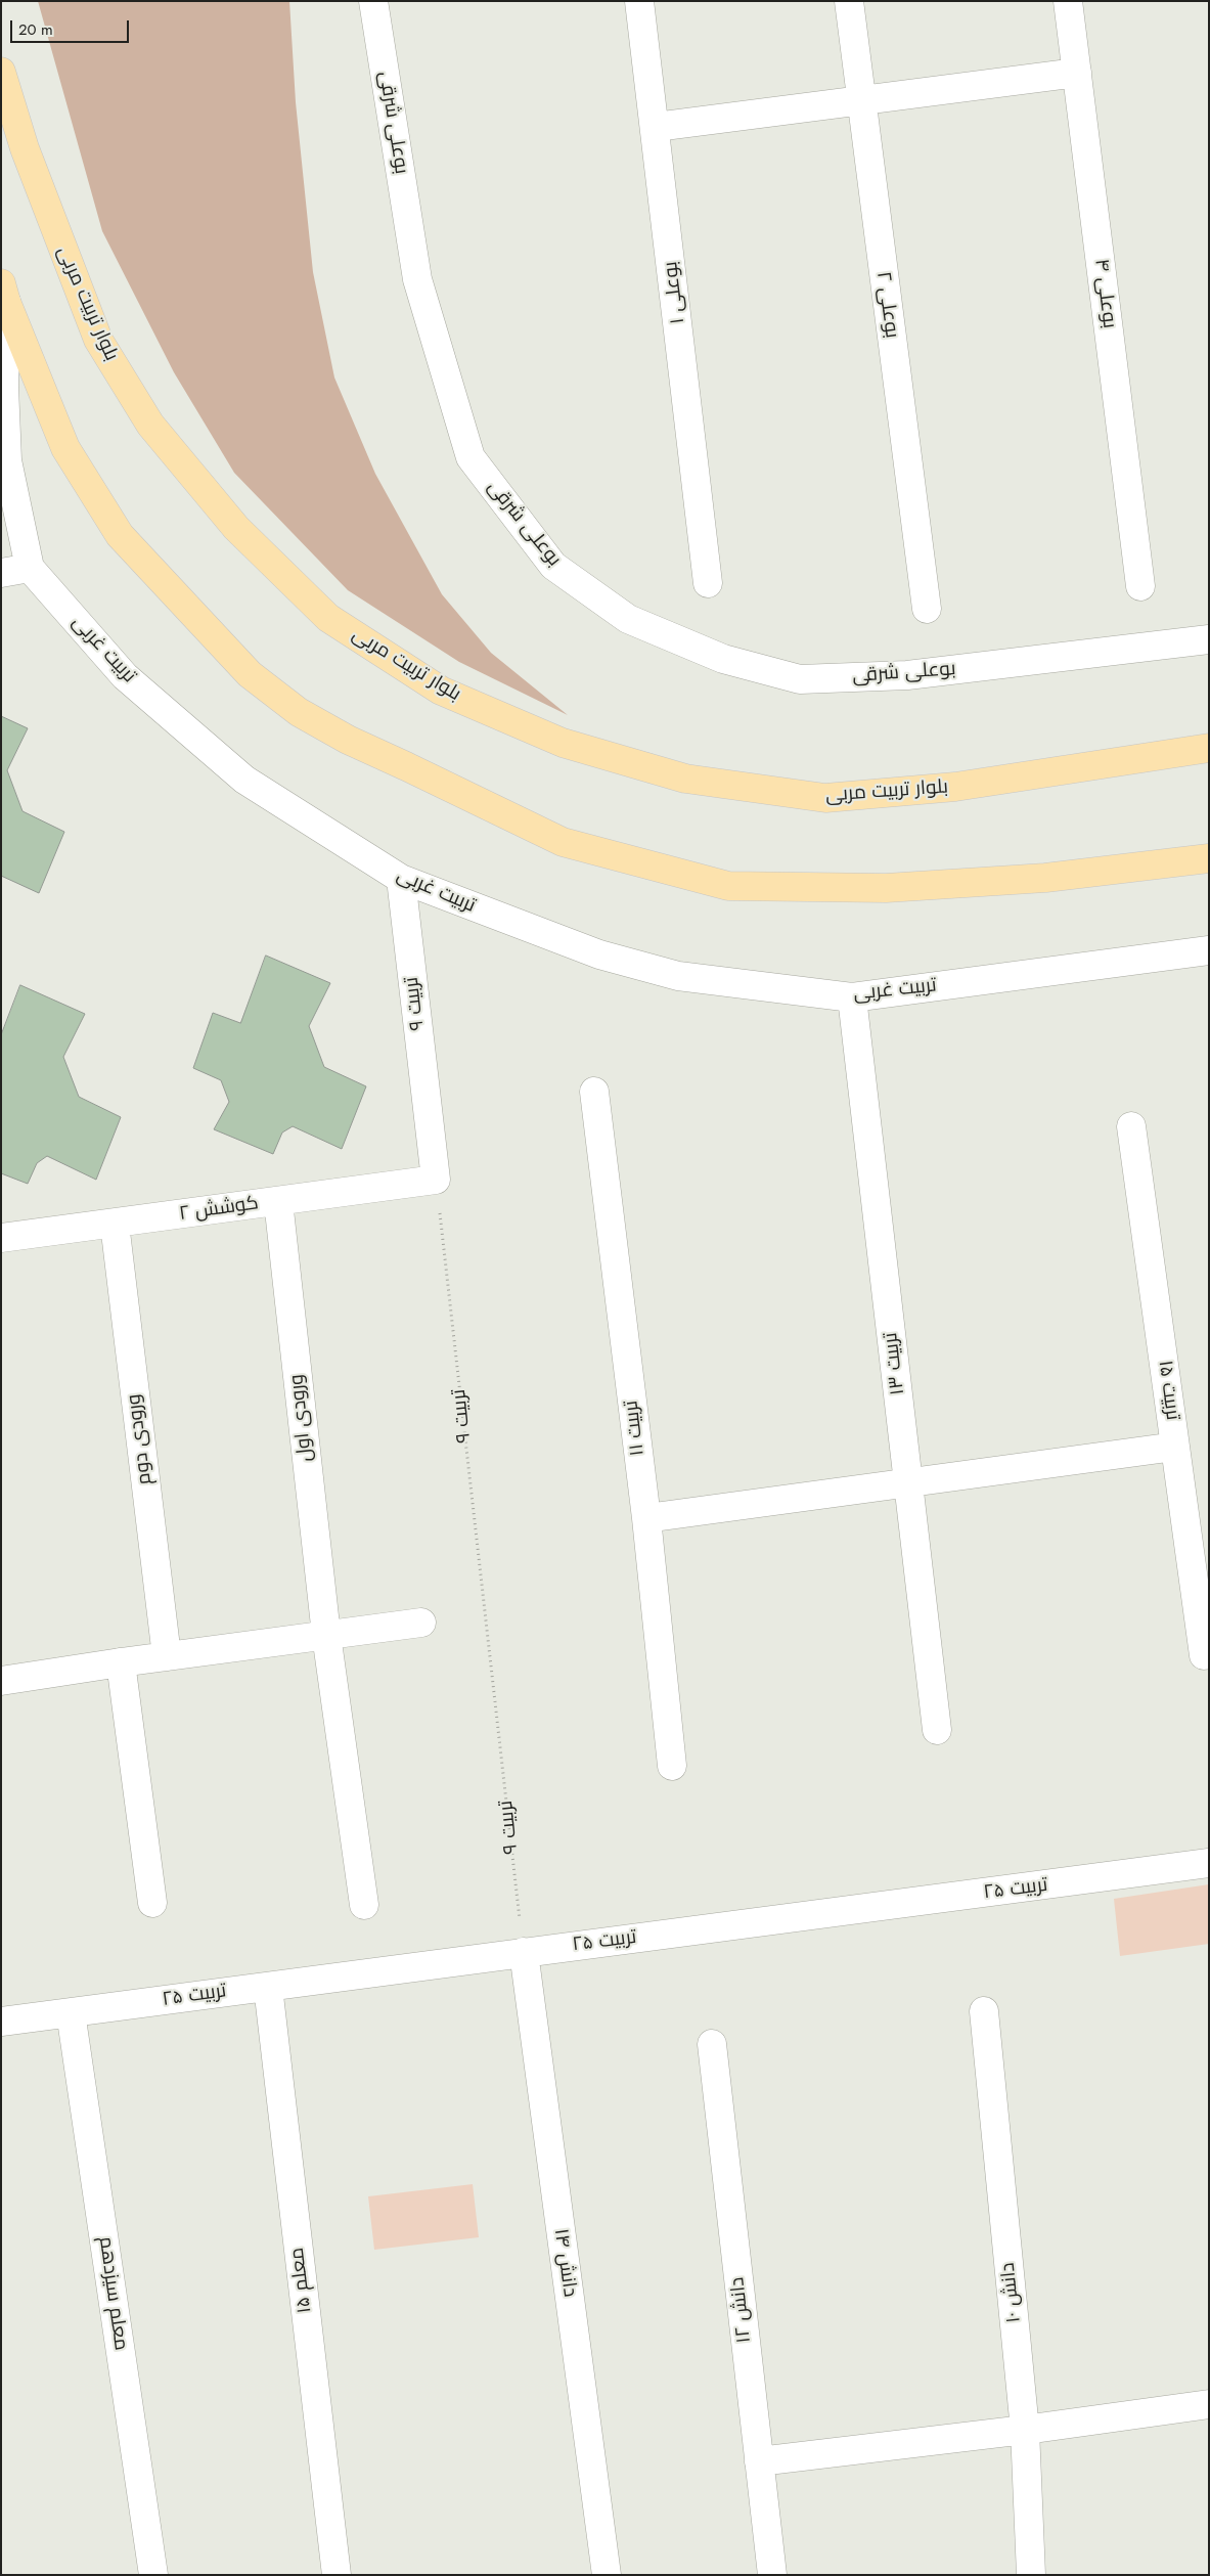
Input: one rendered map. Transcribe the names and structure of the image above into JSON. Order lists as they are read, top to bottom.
{
  "streets": {
    "main road": ["بلوار تربیت مربی"],
    "street": [
      "بوعلی شرقی",
      "بوعلی ۱",
      "بوعلی ۴",
      "بوعلی ۲",
      "تربیت غربی",
      "تربیت ۹",
      "کوشش ۲",
      "تربیت ۱۳",
      "تربیت ۱۵",
      "ورودی اول",
      "تربیت ۱۱",
      "ورودی دوم",
      "تربیت ۲۵",
      "دانش ۱۴",
      "معلم ۱۵",
      "دانش ۱۰",
      "معلم سیزدهم",
      "دانش ۱۲"
    ]
  },
  "crossings": [
    ["تربیت غربی", "تربیت ۹"],
    ["تربیت غربی", "تربیت ۱۳"],
    ["تربیت ۹", "کوشش ۲"],
    ["تربیت ۹", "تربیت ۲۵"],
    ["تربیت ۹", "دانش ۱۴"],
    ["کوشش ۲", "ورودی اول"],
    ["کوشش ۲", "ورودی دوم"],
    ["تربیت ۲۵", "دانش ۱۴"],
    ["تربیت ۲۵", "معلم ۱۵"],
    ["تربیت ۲۵", "معلم سیزدهم"]
  ],
  "scale_bar": "20 m"
}
